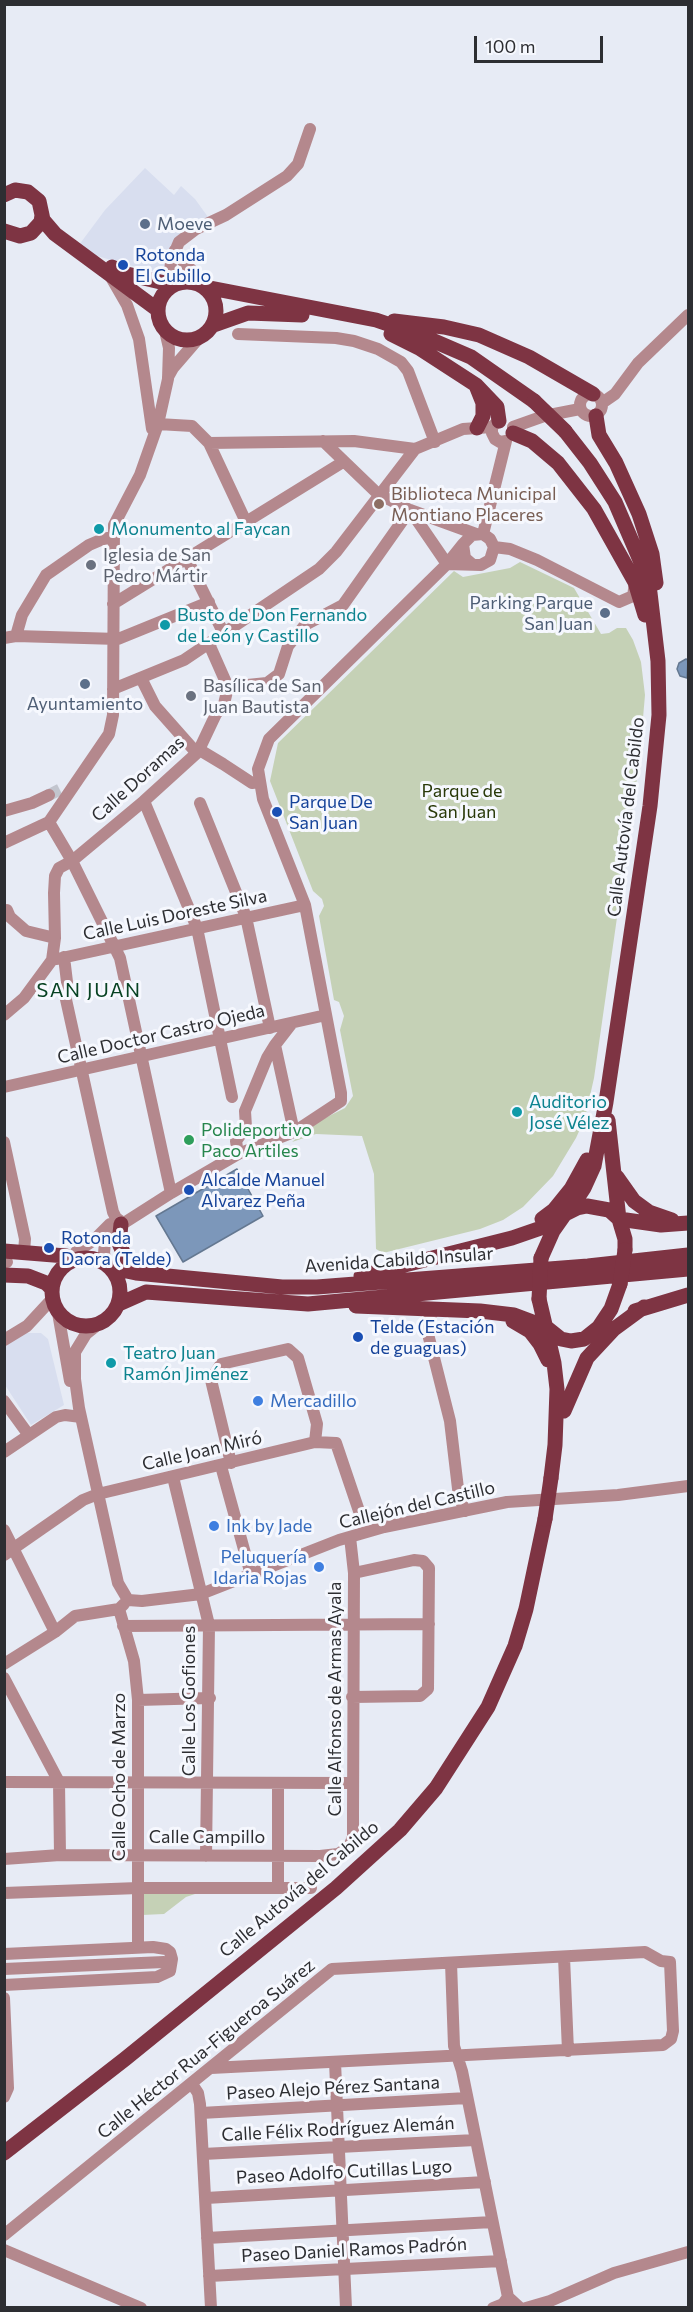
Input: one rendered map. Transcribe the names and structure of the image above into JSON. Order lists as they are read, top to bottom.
{
  "streets": {
    "main road": ["Calle Autovía del Cabildo", "Avenida Cabildo Insular"],
    "street": [
      "Calle Doramas",
      "Calle Luis Doreste Silva",
      "Calle Doctor Castro Ojeda",
      "Calle Joan Miró",
      "Callejón del Castillo",
      "Calle Alfonso de Armas Ayala",
      "Calle Los Gofiones",
      "Calle Ocho de Marzo",
      "Calle Campillo",
      "Calle Héctor Rua-Figueroa Suárez",
      "Paseo Alejo Pérez Santana",
      "Calle Félix Rodríguez Alemán",
      "Paseo Adolfo Cutillas Lugo",
      "Paseo Daniel Ramos Padrón"
    ]
  },
  "crossings": [
    ["Calle Doramas", "Calle Luis Doreste Silva"],
    ["Calle Doramas", "Calle Doctor Castro Ojeda"],
    ["Calle Joan Miró", "Calle Los Gofiones"],
    ["Calle Joan Miró", "Calle Ocho de Marzo"],
    ["Callejón del Castillo", "Calle Alfonso de Armas Ayala"],
    ["Callejón del Castillo", "Calle Los Gofiones"],
    ["Callejón del Castillo", "Calle Ocho de Marzo"],
    ["Calle Alfonso de Armas Ayala", "Calle Campillo"],
    ["Calle Los Gofiones", "Calle Campillo"],
    ["Calle Ocho de Marzo", "Calle Campillo"]
  ],
  "districts": ["SAN JUAN"],
  "parks": ["Parque de San Juan"],
  "places": [
    "Moeve",
    "Rotonda El Cubillo",
    "Biblioteca Municipal Montiano Placeres",
    "Monumento al Faycan",
    "Iglesia de San Pedro Mártir",
    "Parking Parque San Juan",
    "Busto de Don Fernando de León y Castillo",
    "Ayuntamiento",
    "Basílica de San Juan Bautista",
    "Parque De San Juan",
    "Auditorio José Vélez",
    "Polideportivo Paco Artiles",
    "Alcalde Manuel Alvarez Peña",
    "Rotonda Daora (Telde)",
    "Telde (Estación de guaguas)",
    "Teatro Juan Ramón Jiménez",
    "Mercadillo",
    "Ink by Jade",
    "Peluquería Idaria Rojas"
  ],
  "scale_bar": "100 m"
}
